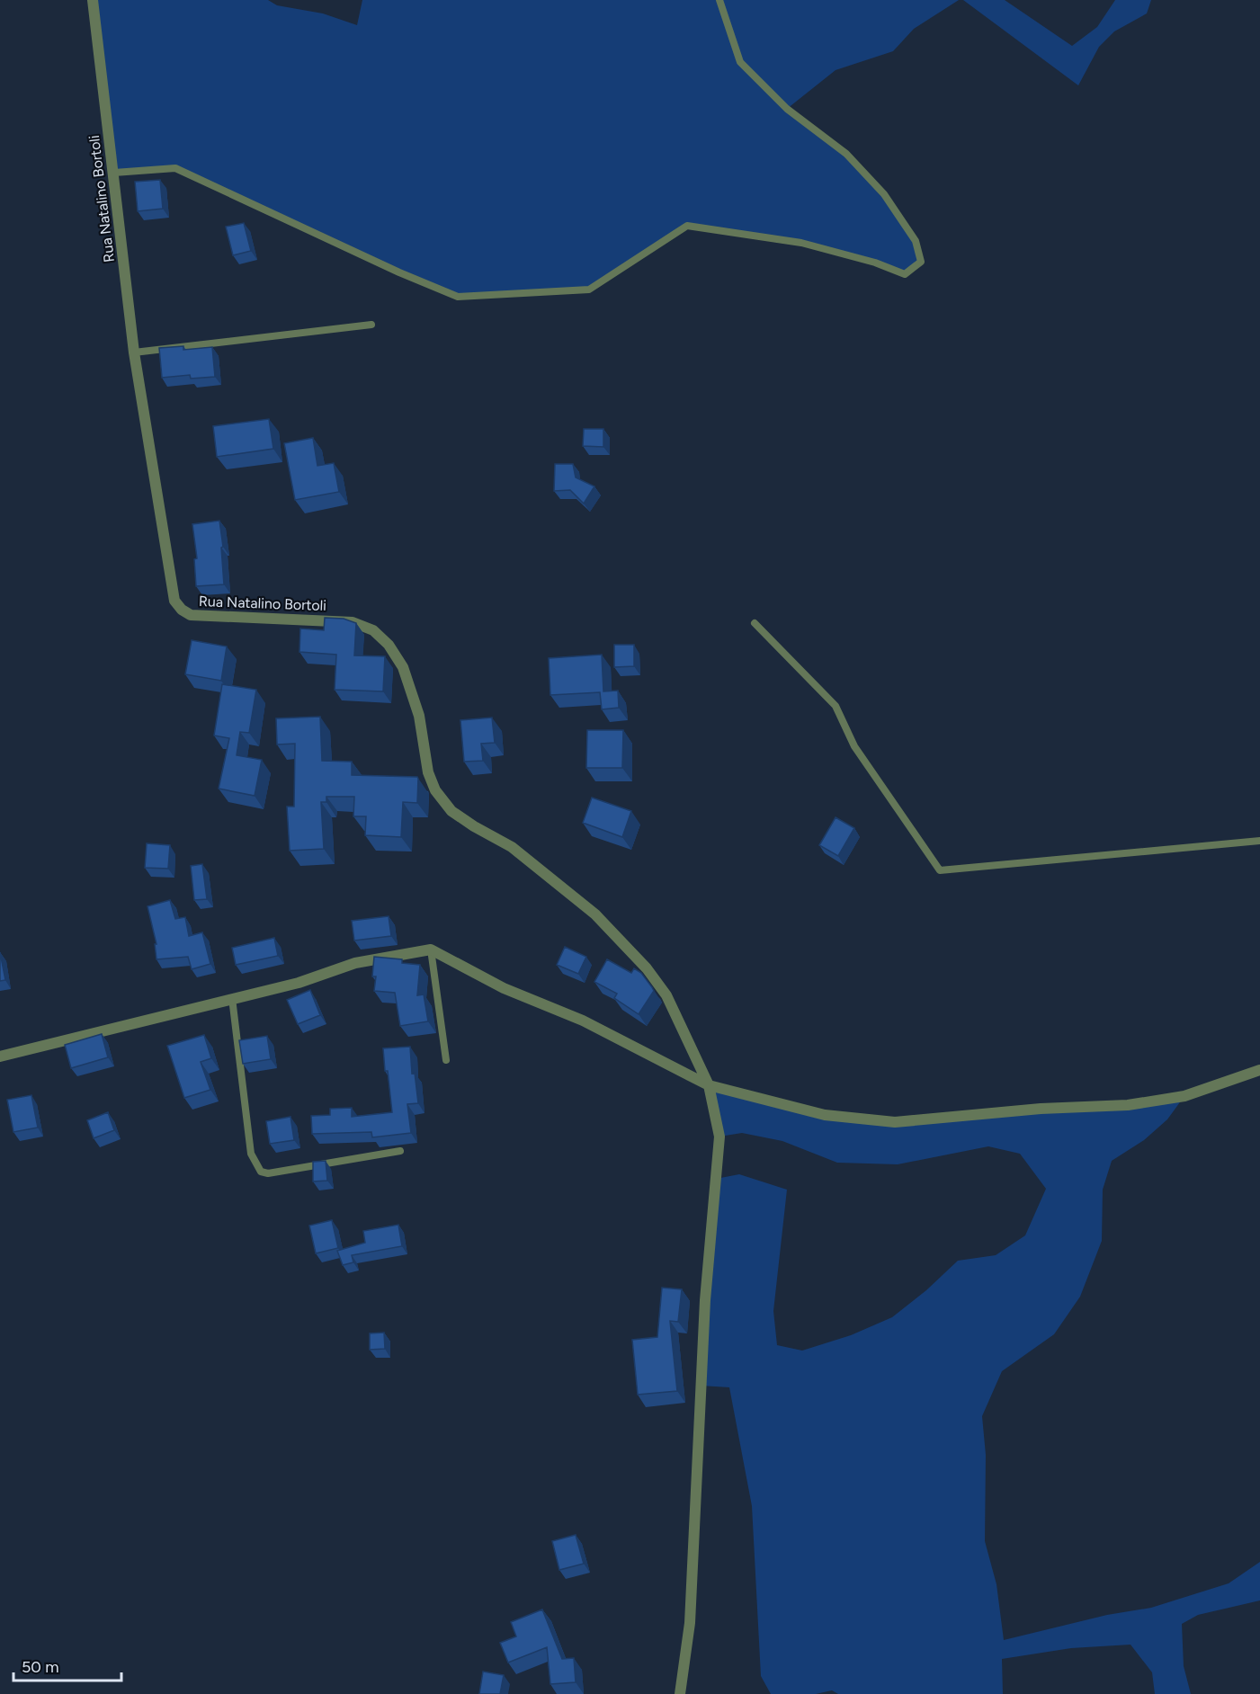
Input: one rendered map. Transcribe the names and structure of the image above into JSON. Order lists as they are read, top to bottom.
{
  "streets": {
    "street": ["Rua Natalino Bortoli"]
  },
  "scale_bar": "50 m"
}
